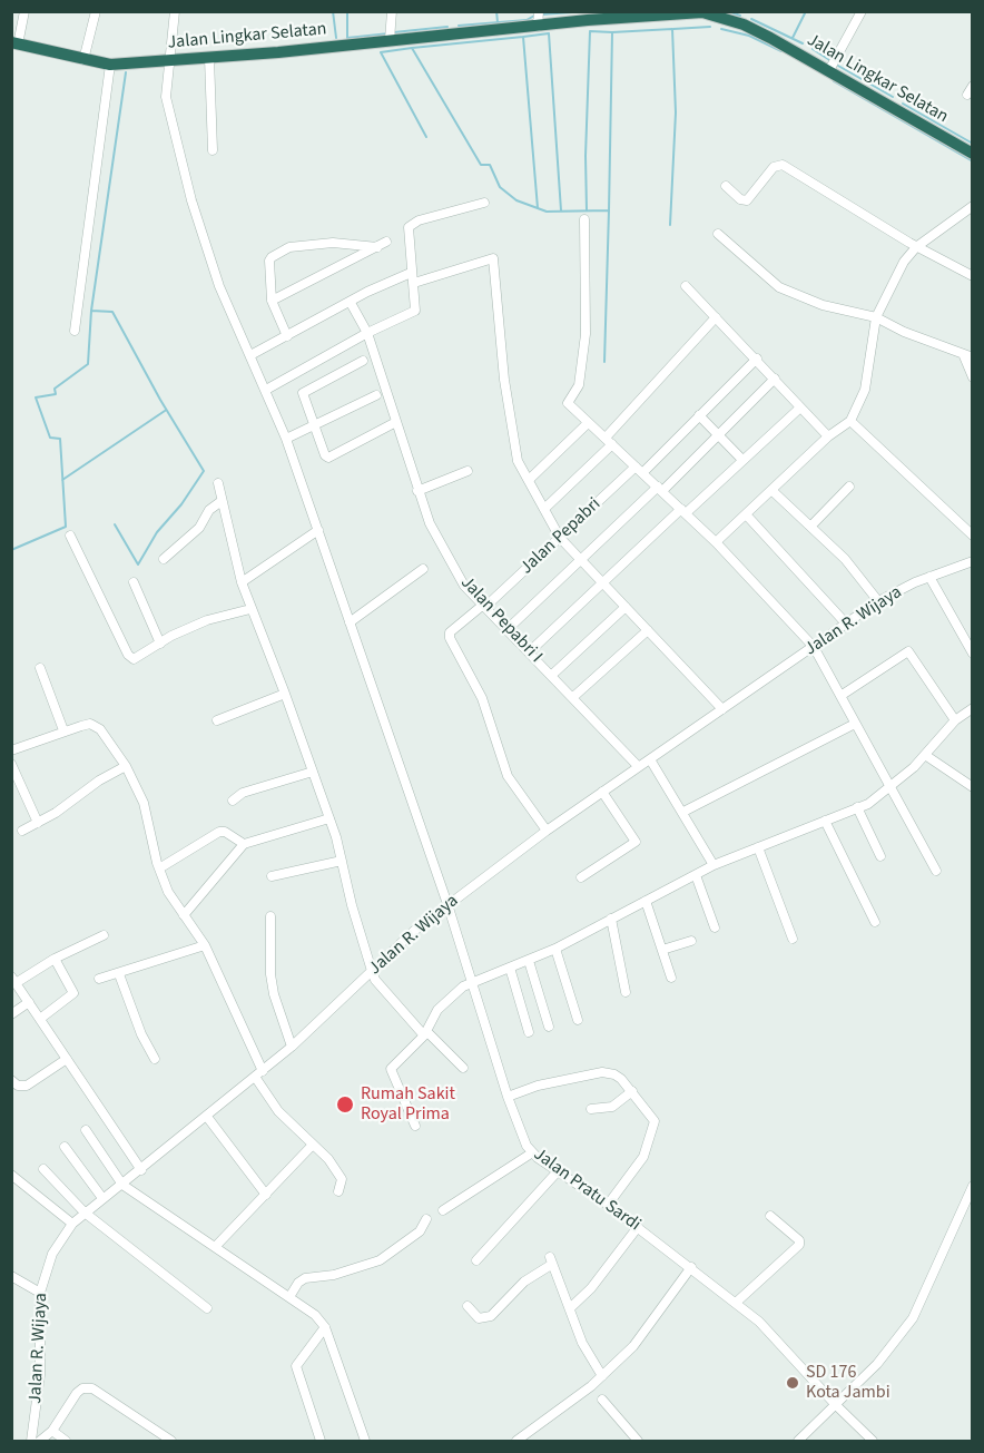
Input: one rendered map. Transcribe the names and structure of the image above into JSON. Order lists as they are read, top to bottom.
{
  "streets": {
    "highway": ["Jalan Lingkar Selatan"],
    "street": [
      "Jalan Pepabri",
      "Jalan Pepabri I",
      "Jalan R. Wijaya",
      "Jalan Pratu Sardi"
    ]
  },
  "crossings": [
    ["Jalan Lingkar Selatan", "Jalan Pratu Sardi"],
    ["Jalan Pepabri", "Jalan Pepabri I"],
    ["Jalan Pepabri", "Jalan R. Wijaya"],
    ["Jalan Pepabri I", "Jalan R. Wijaya"],
    ["Jalan R. Wijaya", "Jalan Pratu Sardi"]
  ],
  "places": ["Rumah Sakit Royal Prima", "SD 176 Kota Jambi"]
}
